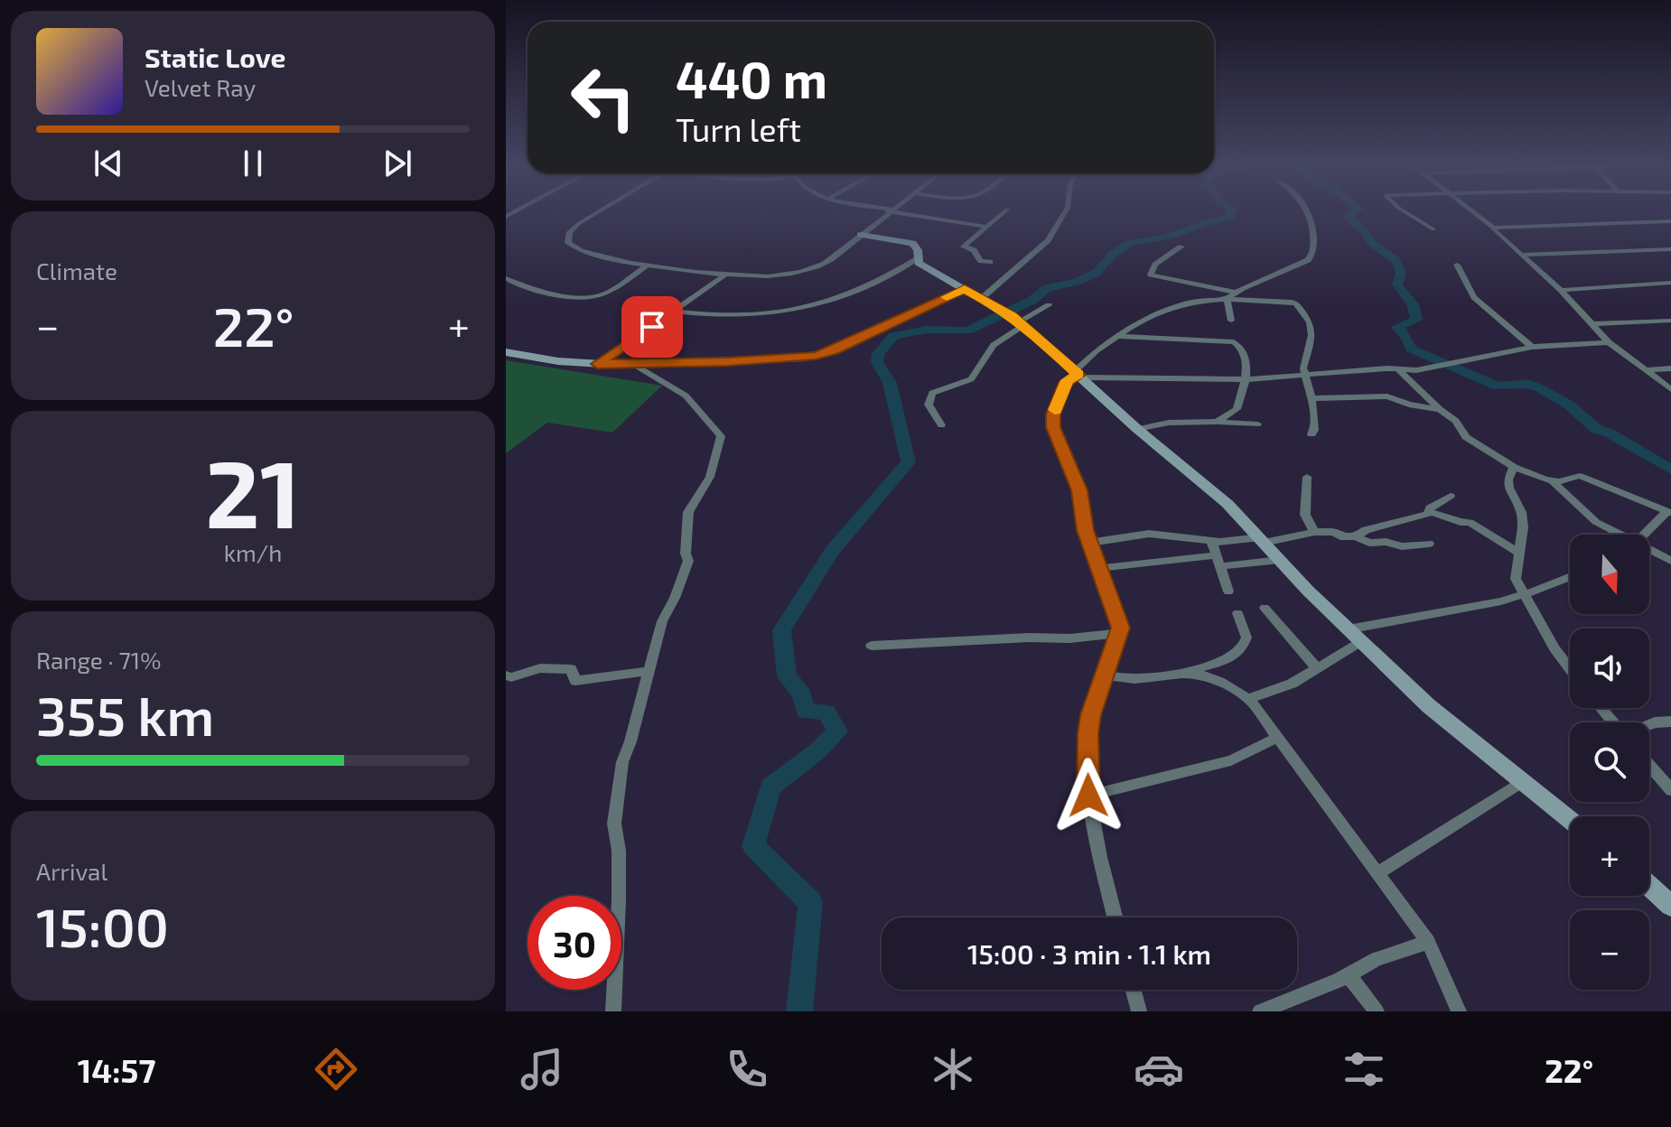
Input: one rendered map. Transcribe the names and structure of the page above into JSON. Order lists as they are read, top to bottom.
{
  "north": "bottom",
  "page": {
    "turn": ["440 m", "Turn left"],
    "song": ["Static Love", "Velvet Ray"],
    "tile": [
      "Climate",
      ["21", "km/h"],
      ["Range · 71%", "355 km"],
      ["Arrival", "15:00"]
    ],
    "heat": ["−", "22°", "+"],
    "map_buttons": ["+", "−"],
    "limit": "30",
    "trip": "15:00 · 3 min · 1.1 km",
    "tabs": ["14:57", "22°"]
  }
}
